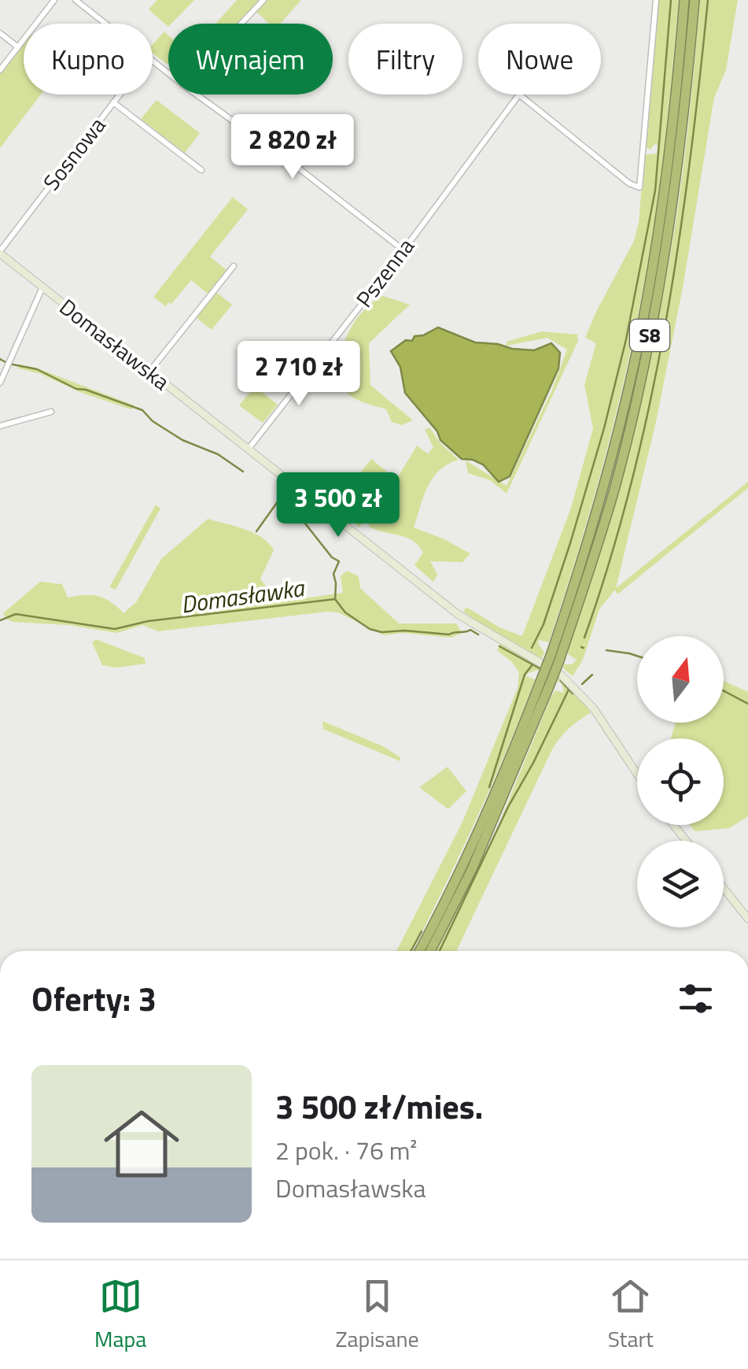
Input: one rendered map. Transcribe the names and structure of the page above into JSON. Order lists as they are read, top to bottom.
{
  "streets": {
    "highway": ["S8"],
    "street": ["Sosnowa", "Pszenna", "Domasławska"]
  },
  "crossings": [
    ["Sosnowa", "Domasławska"],
    ["Pszenna", "Domasławska"]
  ],
  "water": ["Domasławka"],
  "north": "top",
  "page": {
    "chip": [
      "Kupno",
      "Wynajem",
      "Filtry",
      "Nowe"
    ],
    "price": ["2 820 zł", "2 710 zł", "3 500 zł"],
    "heading": "Oferty: 3",
    "list": [
      {
        "name": "3 500 zł/mies.",
        "note": "2 pok. · 76 m² · Domasławska"
      }
    ],
    "tabs": ["Mapa", "Zapisane", "Start"]
  }
}
